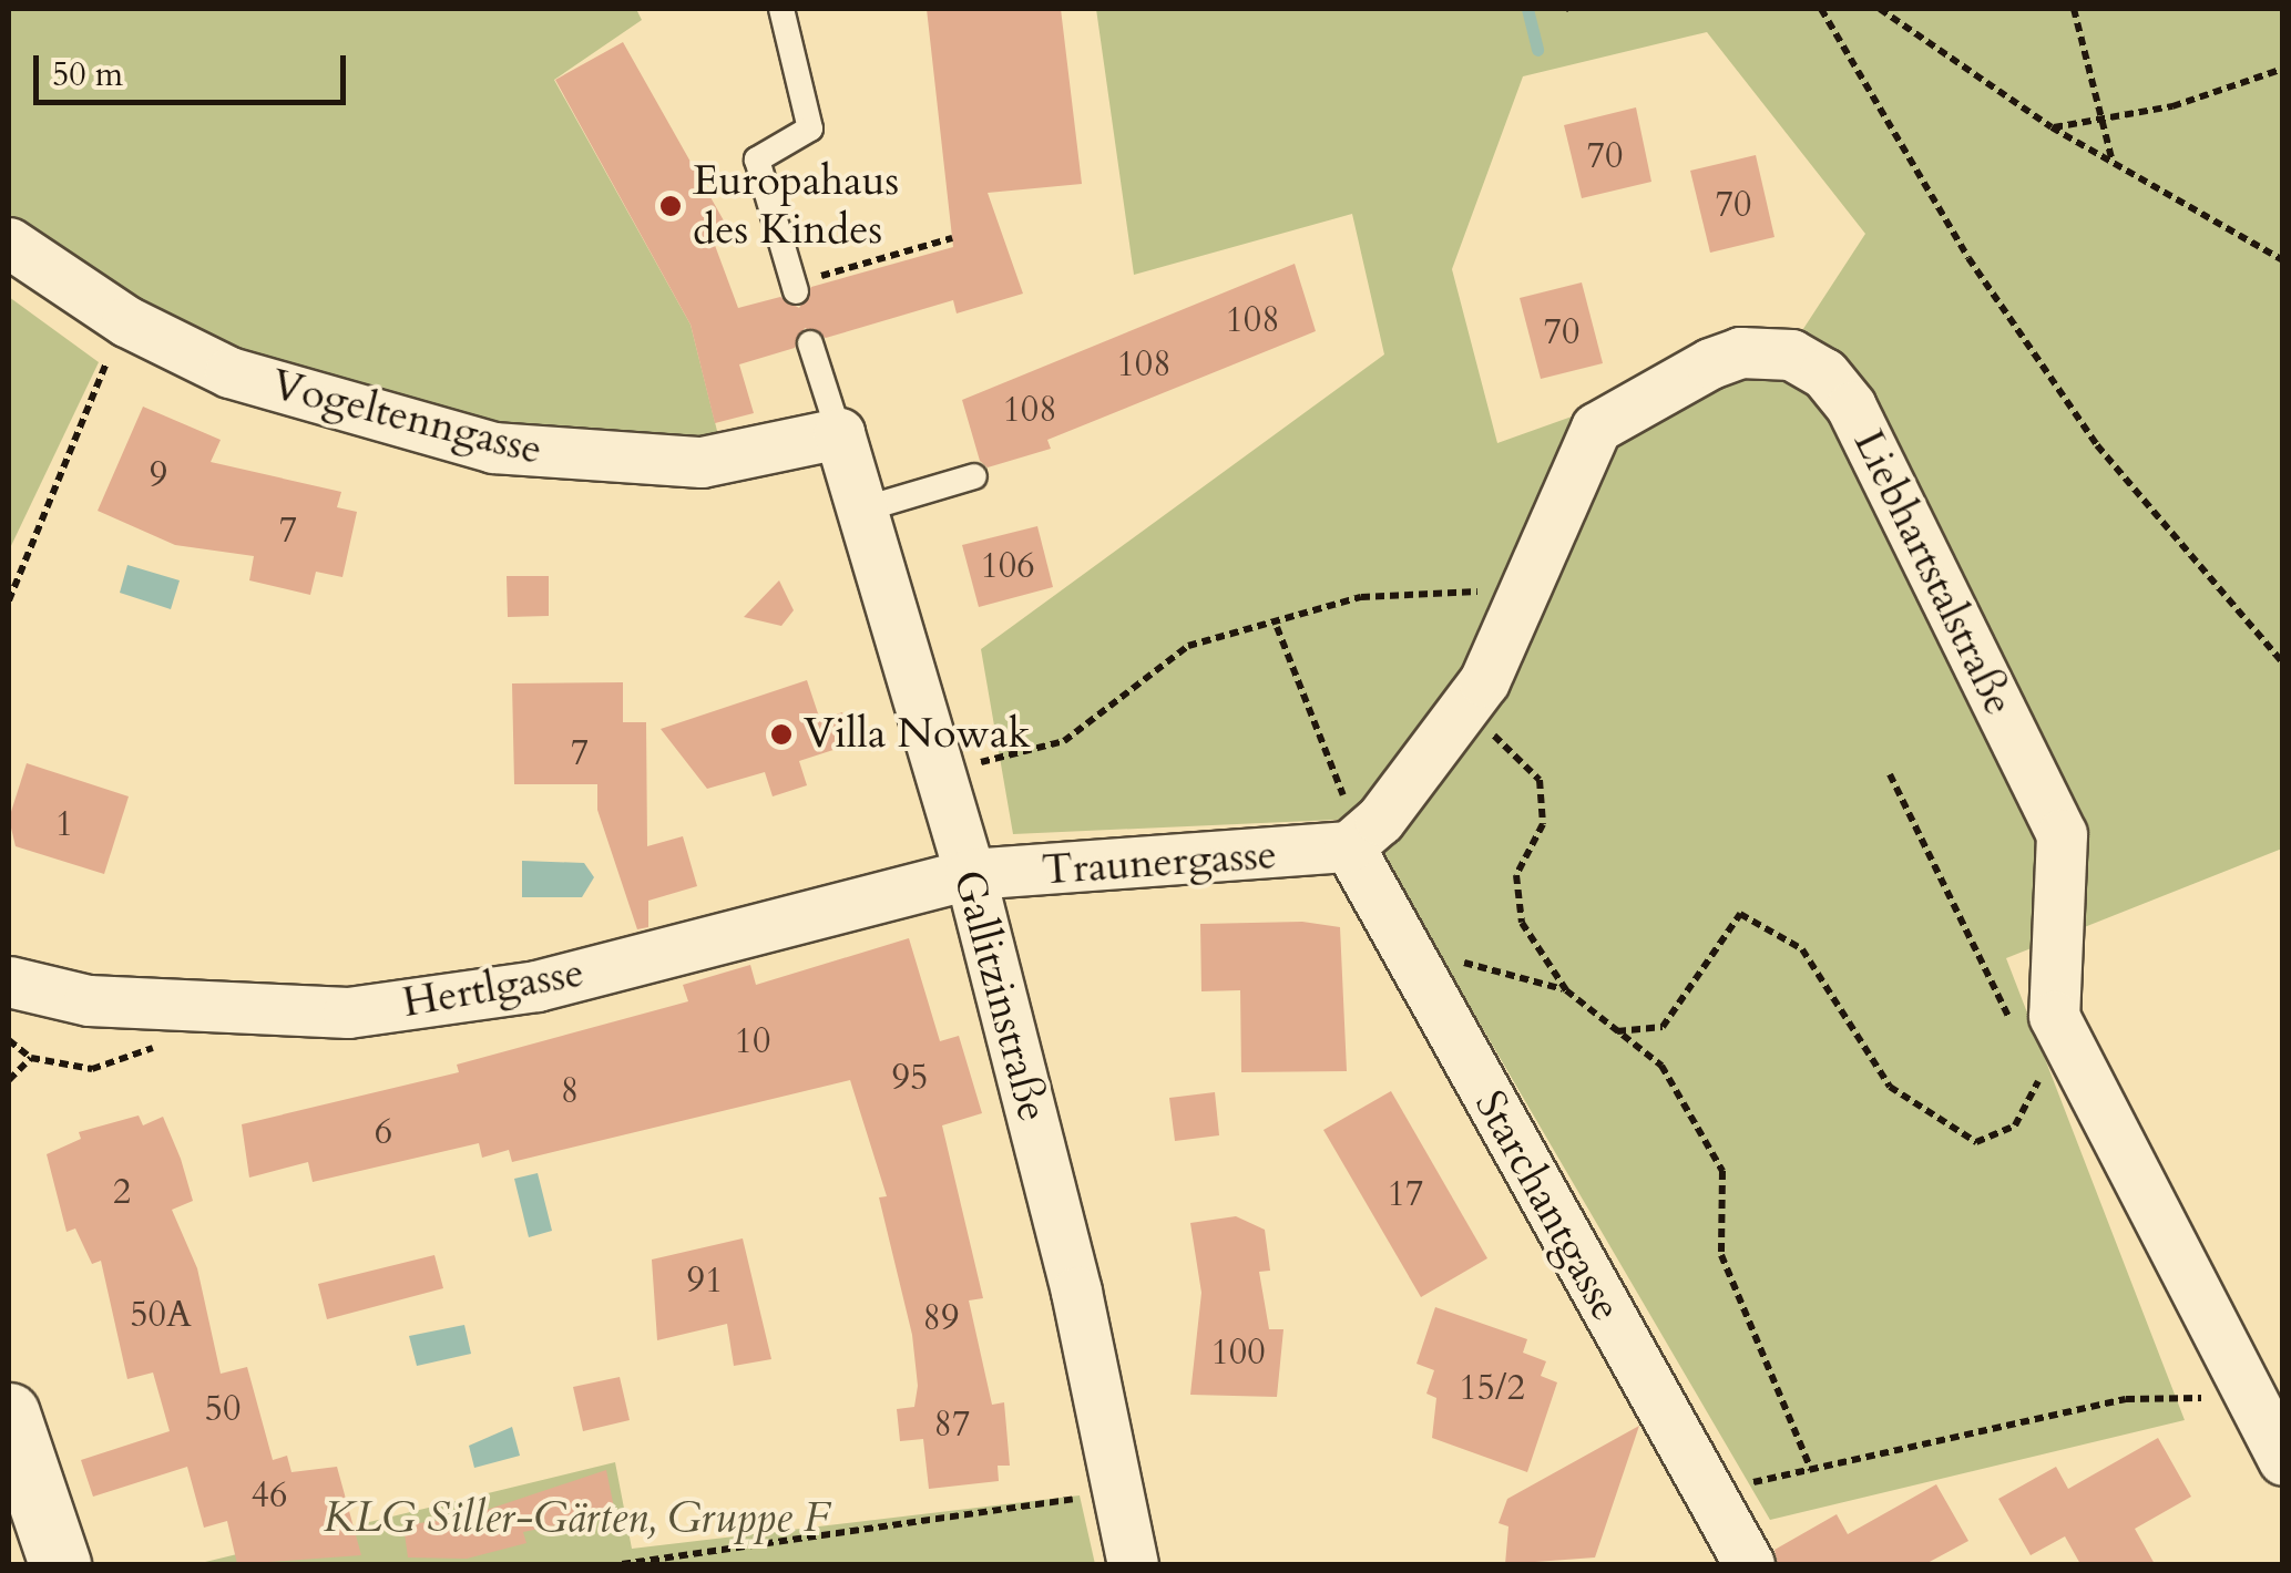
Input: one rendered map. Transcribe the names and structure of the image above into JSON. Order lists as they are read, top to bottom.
{
  "streets": {
    "street": [
      "Vogeltenngasse",
      "Liebhartstalstraße",
      "Traunergasse",
      "Hertlgasse",
      "Gallitzinstraße",
      "Starchantgasse"
    ]
  },
  "crossings": [
    ["Vogeltenngasse", "Gallitzinstraße"],
    ["Liebhartstalstraße", "Traunergasse"],
    ["Liebhartstalstraße", "Starchantgasse"],
    ["Traunergasse", "Hertlgasse"],
    ["Traunergasse", "Gallitzinstraße"],
    ["Traunergasse", "Starchantgasse"],
    ["Hertlgasse", "Gallitzinstraße"]
  ],
  "parks": ["KLG Siller-Gärten, Gruppe F"],
  "places": ["Europahaus des Kindes", "Villa Nowak"],
  "house_numbers": [
    "70",
    "70",
    "108",
    "70",
    "108",
    "108",
    "9",
    "7",
    "106",
    "7",
    "1",
    "10",
    "95",
    "8",
    "6",
    "2",
    "17",
    "91",
    "50A",
    "89",
    "100",
    "15/2",
    "50",
    "87",
    "46"
  ],
  "scale_bar": "50 m"
}
